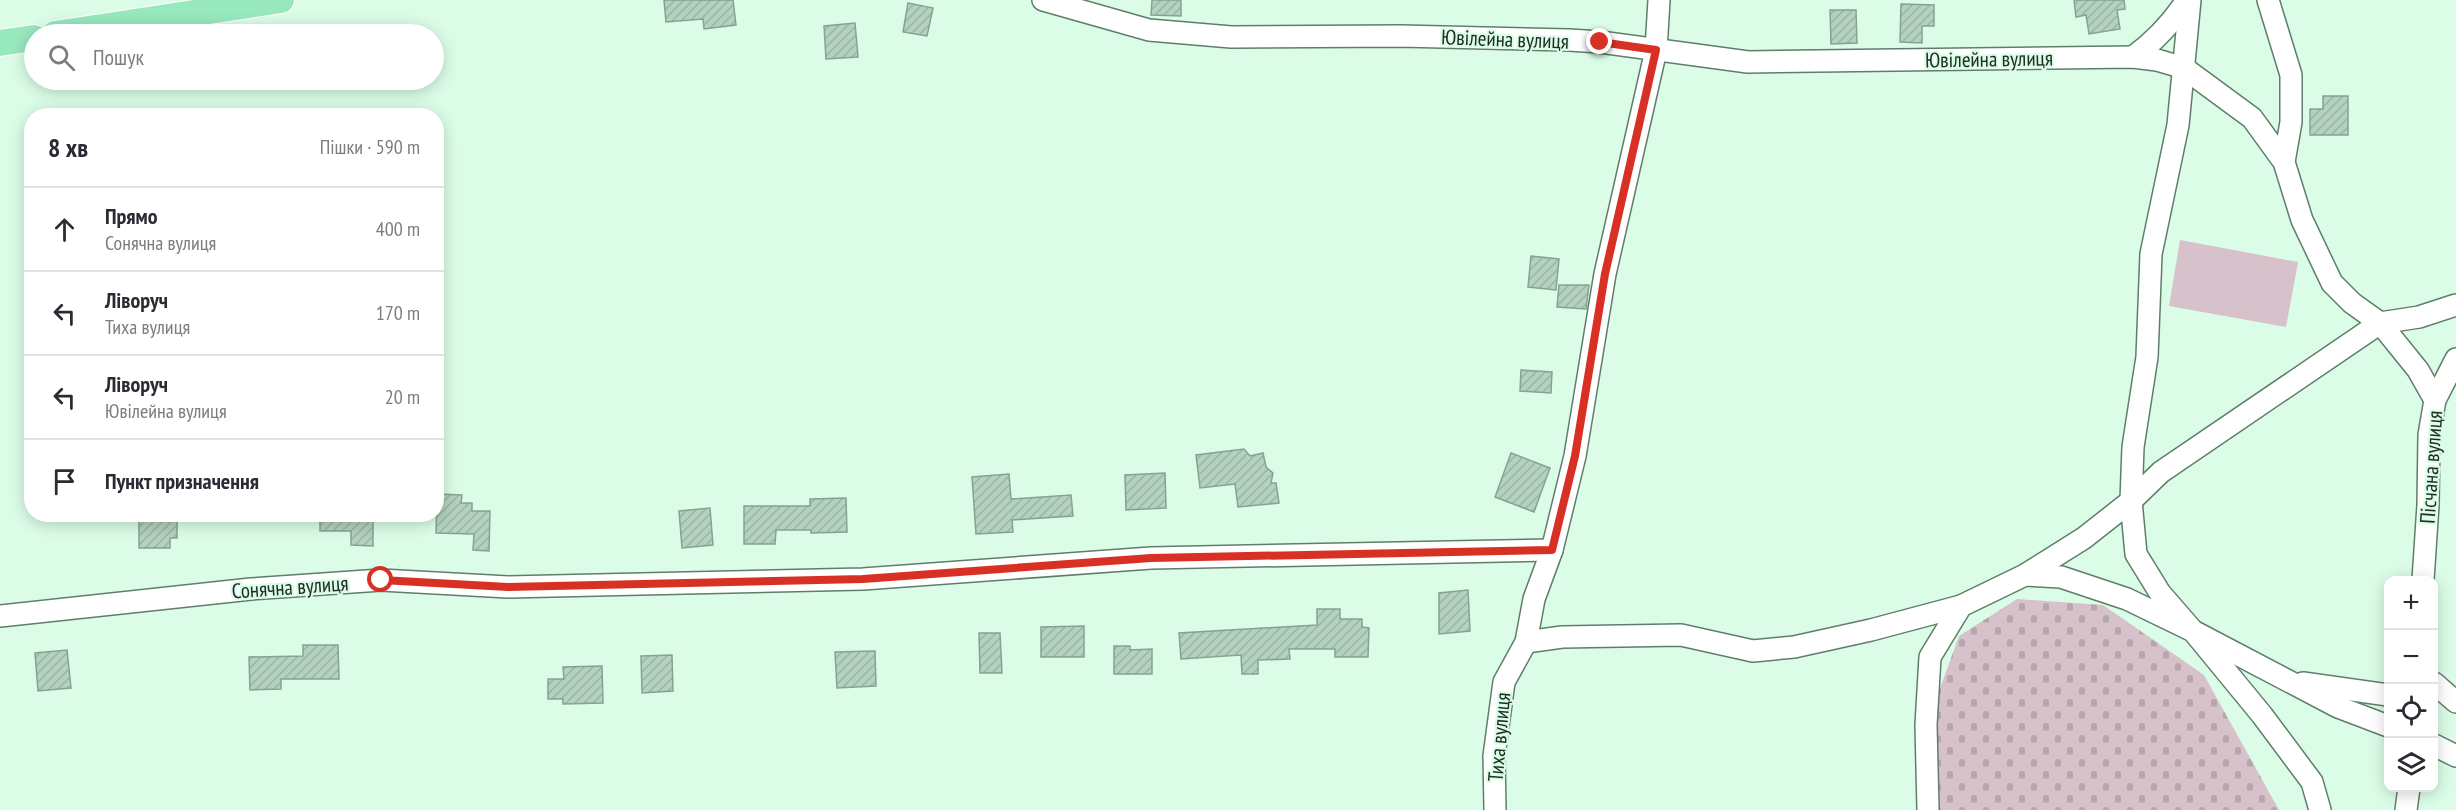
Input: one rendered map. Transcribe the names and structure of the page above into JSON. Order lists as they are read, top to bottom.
{
  "streets": {
    "street": [
      "Ювілейна вулиця",
      "Пісчана вулиця",
      "Сонячна вулиця",
      "Тиха вулиця"
    ]
  },
  "crossings": [
    ["Ювілейна вулиця", "Тиха вулиця"],
    ["Сонячна вулиця", "Тиха вулиця"]
  ],
  "page": {
    "search": "Пошук",
    "heading": ["8 хв", "Пішки · 590 m"],
    "list": [
      ["Прямо", "Сонячна вулиця", "400 m"],
      ["Ліворуч", "Тиха вулиця", "170 m"],
      ["Ліворуч", "Ювілейна вулиця", "20 m"],
      "Пункт призначення"
    ],
    "map_buttons": ["+", "−"]
  }
}
